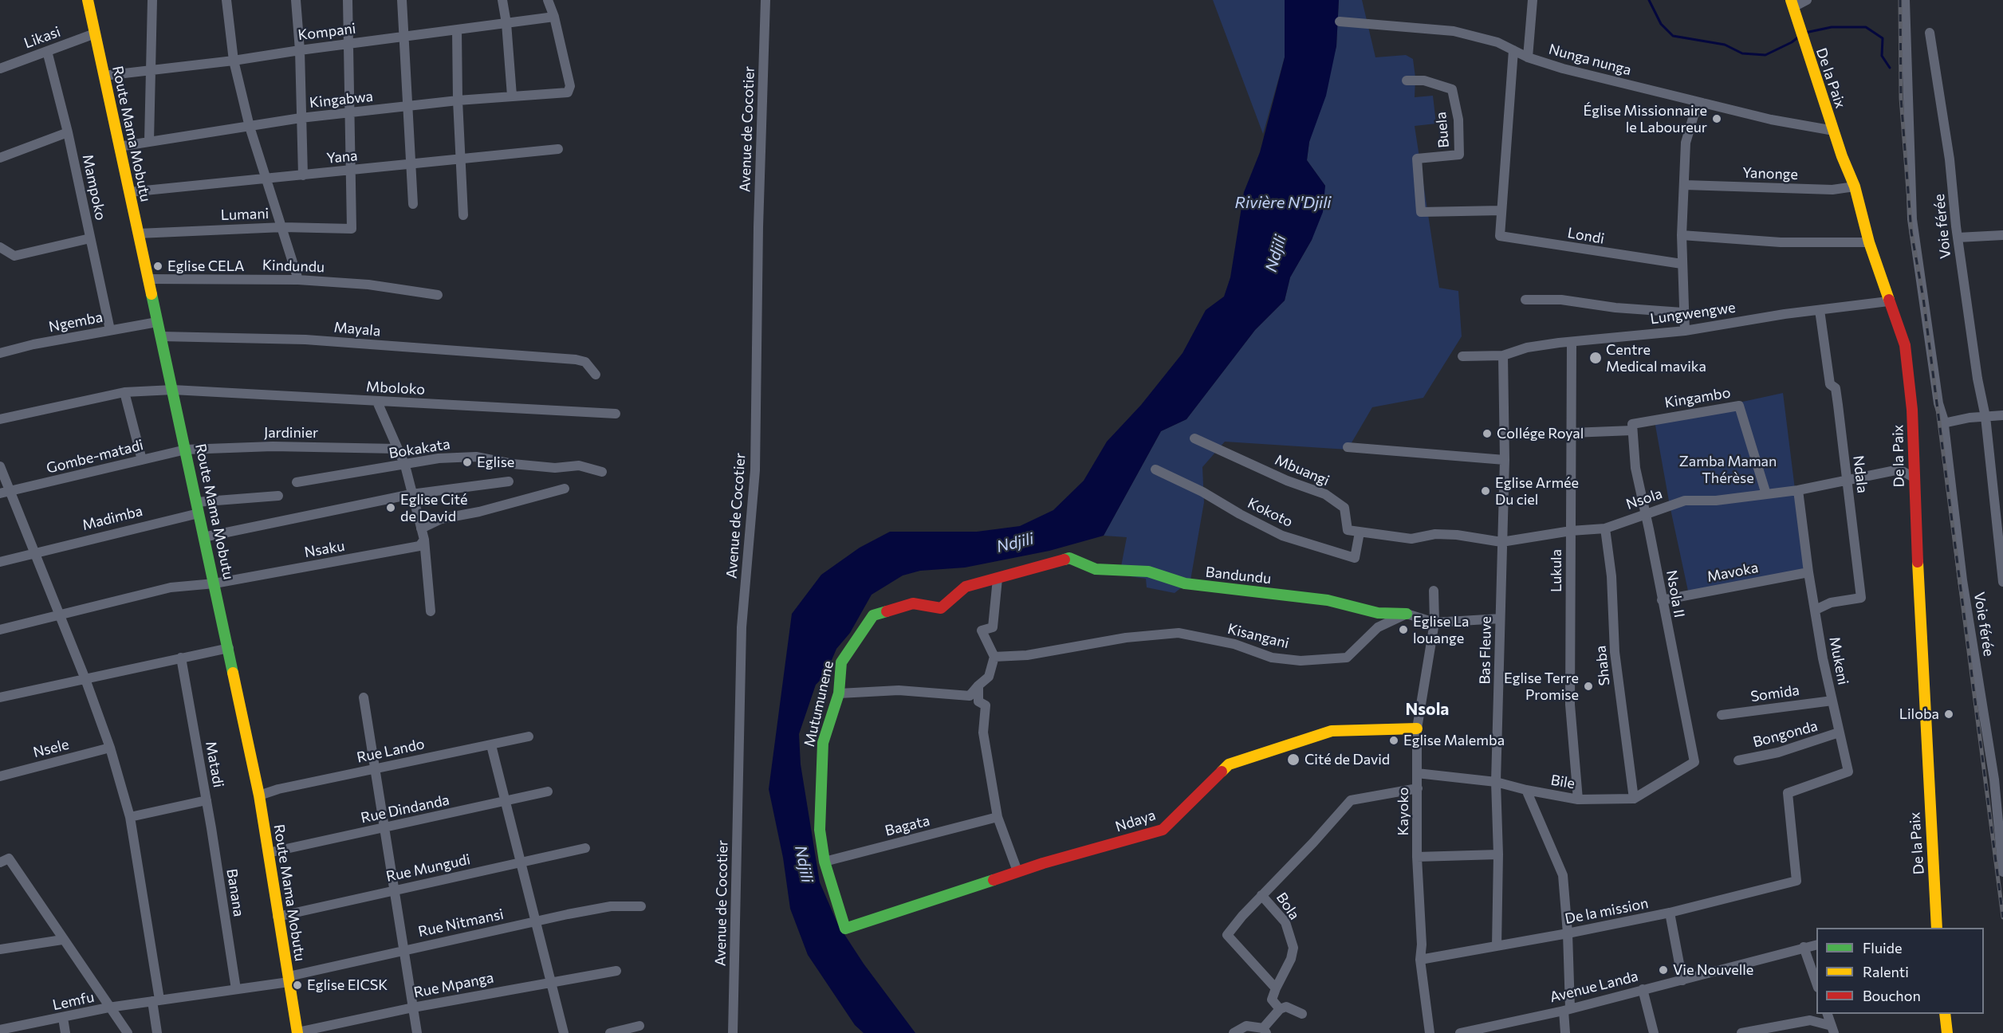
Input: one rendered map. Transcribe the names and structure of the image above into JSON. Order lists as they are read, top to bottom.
{
  "streets": {
    "street": [
      "Kompani",
      "Likasi",
      "Nunga nunga",
      "De la Paix",
      "Kingabwa",
      "Avenue de Cocotier",
      "Buela",
      "Route Mama Mobutu",
      "Yana",
      "Yanonge",
      "Mampoko",
      "Lumani",
      "Voie férée",
      "Londi",
      "Kindundu",
      "Lungwengwe",
      "Ngemba",
      "Mayala",
      "Mboloko",
      "Kingambo",
      "Jardinier",
      "Bokakata",
      "Gombe-matadi",
      "Mbuangi",
      "Ndala",
      "Nsola",
      "Kokoto",
      "Madimba",
      "Nsaku",
      "Lukula",
      "Mavoka",
      "Bandundu",
      "Nsola II",
      "Kisangani",
      "Bas Fleuve",
      "Mukeni",
      "Shaba",
      "Somida",
      "Mutumunene",
      "Bongonda",
      "Nsele",
      "Rue Lando",
      "Matadi",
      "Bile",
      "Rue Dindanda",
      "Kayoko",
      "Ndaya",
      "Bagata",
      "Rue Mungudi",
      "Banana",
      "Bola",
      "De la mission",
      "Rue Nitmansi",
      "Rue Mpanga",
      "Avenue Landa",
      "Lemfu"
    ]
  },
  "crossings": [
    ["Kompani", "Kingabwa"],
    ["Kompani", "Route Mama Mobutu"],
    ["Likasi", "Route Mama Mobutu"],
    ["Likasi", "Mampoko"],
    ["Nunga nunga", "De la Paix"],
    ["De la Paix", "Yanonge"],
    ["De la Paix", "Lungwengwe"],
    ["De la Paix", "Nsola"],
    ["Kingabwa", "Route Mama Mobutu"],
    ["Buela", "Londi"],
    ["Route Mama Mobutu", "Yana"],
    ["Route Mama Mobutu", "Lumani"],
    ["Route Mama Mobutu", "Kindundu"],
    ["Route Mama Mobutu", "Ngemba"],
    ["Route Mama Mobutu", "Mayala"],
    ["Route Mama Mobutu", "Mboloko"],
    ["Route Mama Mobutu", "Jardinier"],
    ["Route Mama Mobutu", "Gombe-matadi"],
    ["Route Mama Mobutu", "Madimba"],
    ["Route Mama Mobutu", "Nsaku"],
    ["Route Mama Mobutu", "Rue Lando"],
    ["Route Mama Mobutu", "Rue Dindanda"],
    ["Route Mama Mobutu", "Rue Mungudi"],
    ["Route Mama Mobutu", "Rue Nitmansi"],
    ["Route Mama Mobutu", "Rue Mpanga"],
    ["Yana", "Lumani"],
    ["Mampoko", "Ngemba"],
    ["Lungwengwe", "Ndala"],
    ["Lungwengwe", "Lukula"],
    ["Lungwengwe", "Bas Fleuve"],
    ["Kingambo", "Nsola"],
    ["Kingambo", "Nsola II"],
    ["Jardinier", "Gombe-matadi"],
    ["Mbuangi", "Nsola"],
    ["Mbuangi", "Kokoto"],
    ["Ndala", "Nsola"],
    ["Ndala", "Mukeni"],
    ["Nsola", "Kokoto"],
    ["Nsola", "Lukula"],
    ["Nsola", "Nsola II"],
    ["Nsola", "Bas Fleuve"],
    ["Nsola", "Mukeni"],
    ["Nsola", "Shaba"],
    ["Lukula", "Bile"],
    ["Mavoka", "Nsola II"],
    ["Mavoka", "Mukeni"],
    ["Bandundu", "Kisangani"],
    ["Bandundu", "Mutumunene"],
    ["Nsola II", "Shaba"],
    ["Nsola II", "Bile"],
    ["Bas Fleuve", "Bile"],
    ["Bas Fleuve", "De la mission"],
    ["Mukeni", "Somida"],
    ["Mukeni", "Bongonda"],
    ["Mukeni", "De la mission"],
    ["Shaba", "Bile"],
    ["Mutumunene", "Ndaya"],
    ["Mutumunene", "Bagata"],
    ["Matadi", "Banana"],
    ["Bile", "Kayoko"],
    ["Kayoko", "Ndaya"],
    ["Kayoko", "De la mission"]
  ],
  "districts": ["Nsola"],
  "water": ["Rivière N'Djili", "Ndjili"],
  "parks": ["Zamba Maman Thérèse"],
  "places": [
    "Église Missionnaire le Laboureur",
    "Eglise CELA",
    "Centre Medical mavika",
    "Collége Royal",
    "Eglise",
    "Eglise Armée Du ciel",
    "Eglise Cité de David",
    "Eglise La louange",
    "Eglise Terre Promise",
    "Liloba",
    "Eglise Malemba",
    "Cité de David",
    "Vie Nouvelle",
    "Eglise EICSK"
  ],
  "legend": ["Fluide", "Ralenti", "Bouchon"]
}
